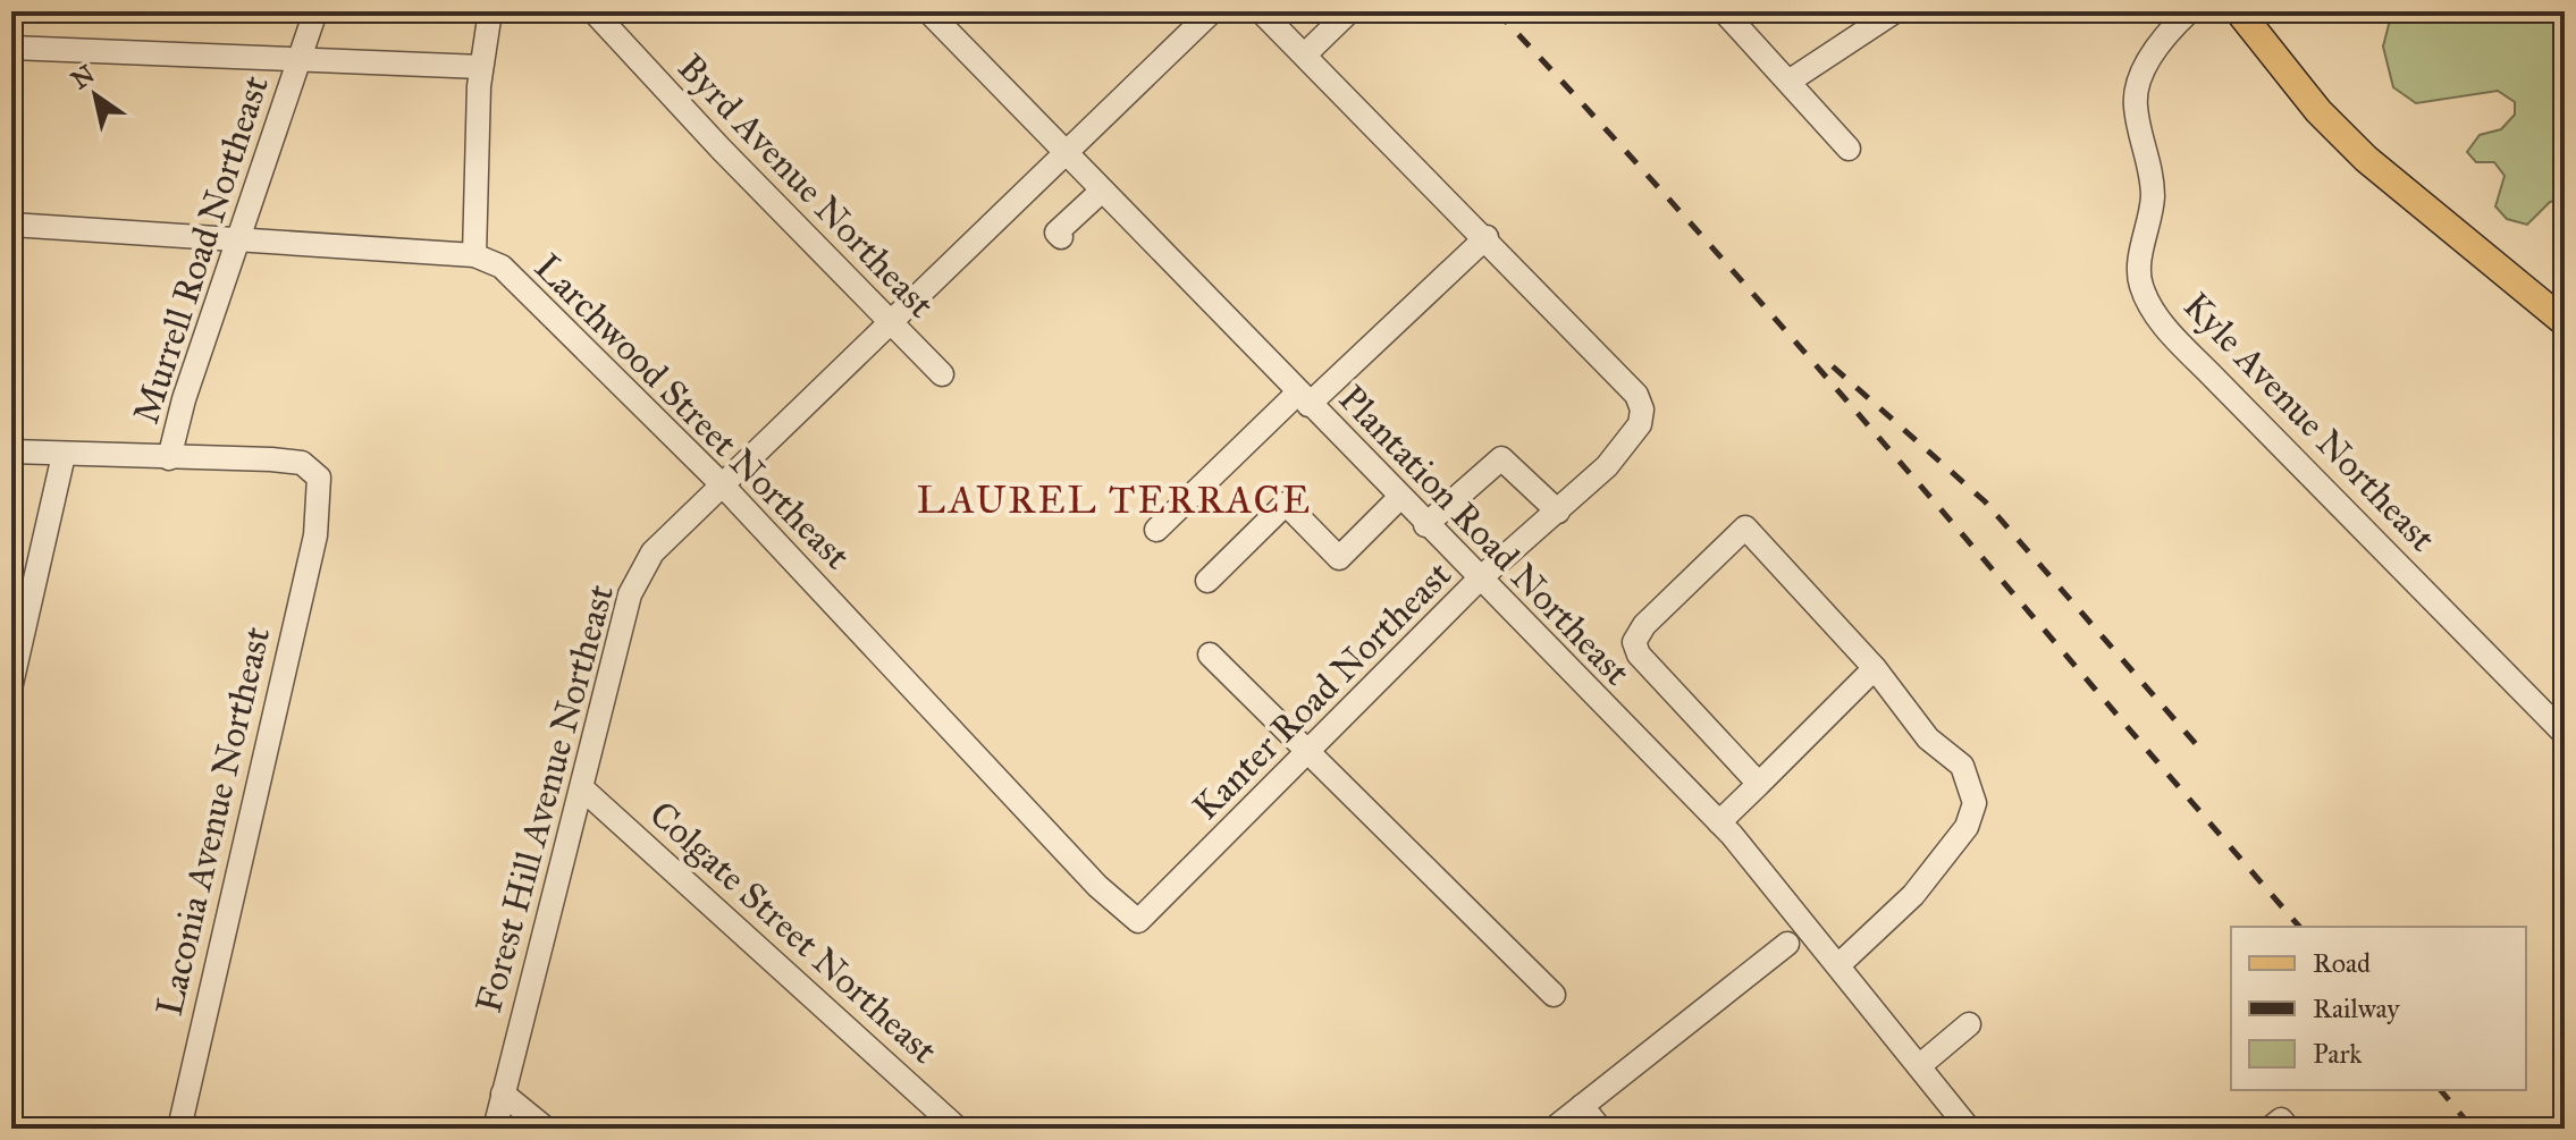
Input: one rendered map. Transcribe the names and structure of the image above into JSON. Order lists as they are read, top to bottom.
{
  "streets": {
    "street": [
      "Byrd Avenue Northeast",
      "Murrell Road Northeast",
      "Larchwood Street Northeast",
      "Kyle Avenue Northeast",
      "Plantation Road Northeast",
      "Kanter Road Northeast",
      "Forest Hill Avenue Northeast",
      "Laconia Avenue Northeast",
      "Colgate Street Northeast"
    ]
  },
  "crossings": [
    ["Byrd Avenue Northeast", "Forest Hill Avenue Northeast"],
    ["Murrell Road Northeast", "Larchwood Street Northeast"],
    ["Murrell Road Northeast", "Laconia Avenue Northeast"],
    ["Larchwood Street Northeast", "Kanter Road Northeast"],
    ["Larchwood Street Northeast", "Forest Hill Avenue Northeast"],
    ["Plantation Road Northeast", "Kanter Road Northeast"],
    ["Plantation Road Northeast", "Forest Hill Avenue Northeast"],
    ["Forest Hill Avenue Northeast", "Colgate Street Northeast"]
  ],
  "districts": ["LAUREL TERRACE"],
  "legend": ["Road", "Railway", "Park"],
  "north": "top left"
}
